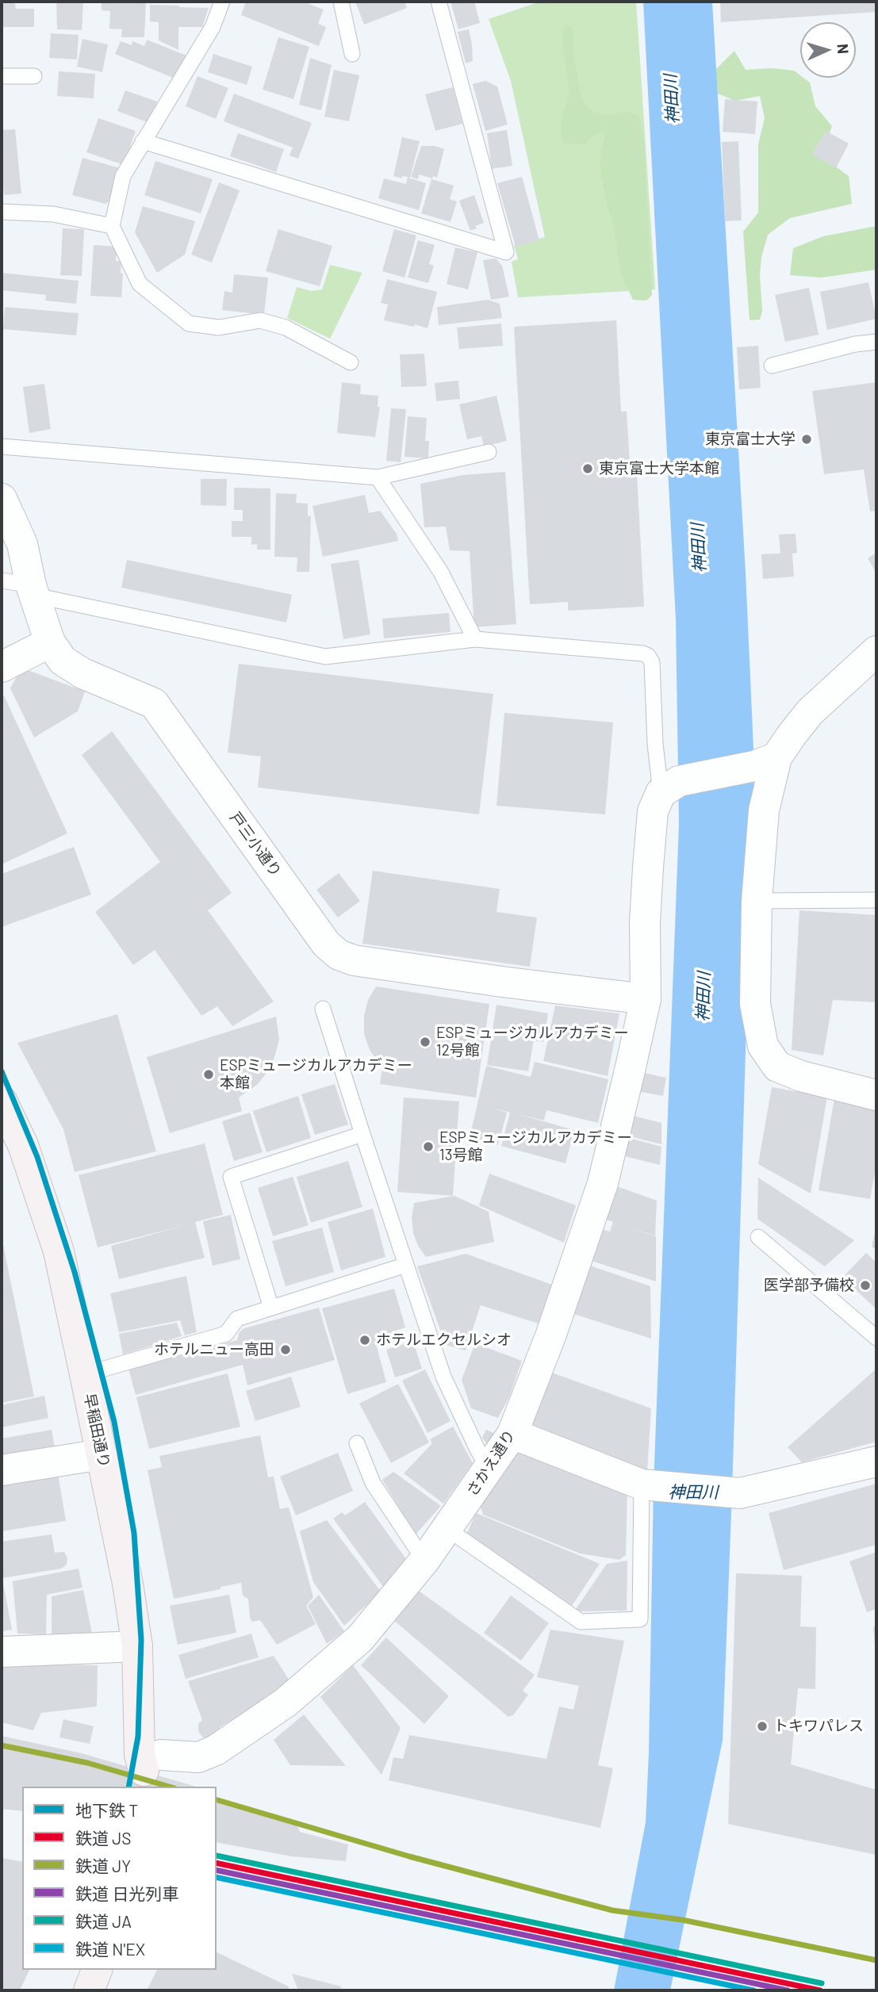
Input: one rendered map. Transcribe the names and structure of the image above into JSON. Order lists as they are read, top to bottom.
{
  "streets": {
    "main road": ["早稲田通り"],
    "street": ["戸三小通り", "さかえ通り"]
  },
  "crossings": [
    ["戸三小通り", "さかえ通り"],
    ["早稲田通り", "さかえ通り"]
  ],
  "water": ["神田川"],
  "places": [
    "東京富士大学",
    "東京富士大学本館",
    "ESPミュージカルアカデミー 12号館",
    "ESPミュージカルアカデミー 本館",
    "ESPミュージカルアカデミー 13号館",
    "医学部予備校",
    "ホテルエクセルシオ",
    "ホテルニュー高田",
    "トキワパレス"
  ],
  "lines": [
    "metro line T",
    "rail line JY",
    "rail line JA",
    "rail line JS",
    "rail line 日光列車",
    "rail line N'EX"
  ],
  "legend": [
    "地下鉄 T",
    "鉄道 JS",
    "鉄道 JY",
    "鉄道 日光列車",
    "鉄道 JA",
    "鉄道 N'EX"
  ],
  "north": "right"
}
